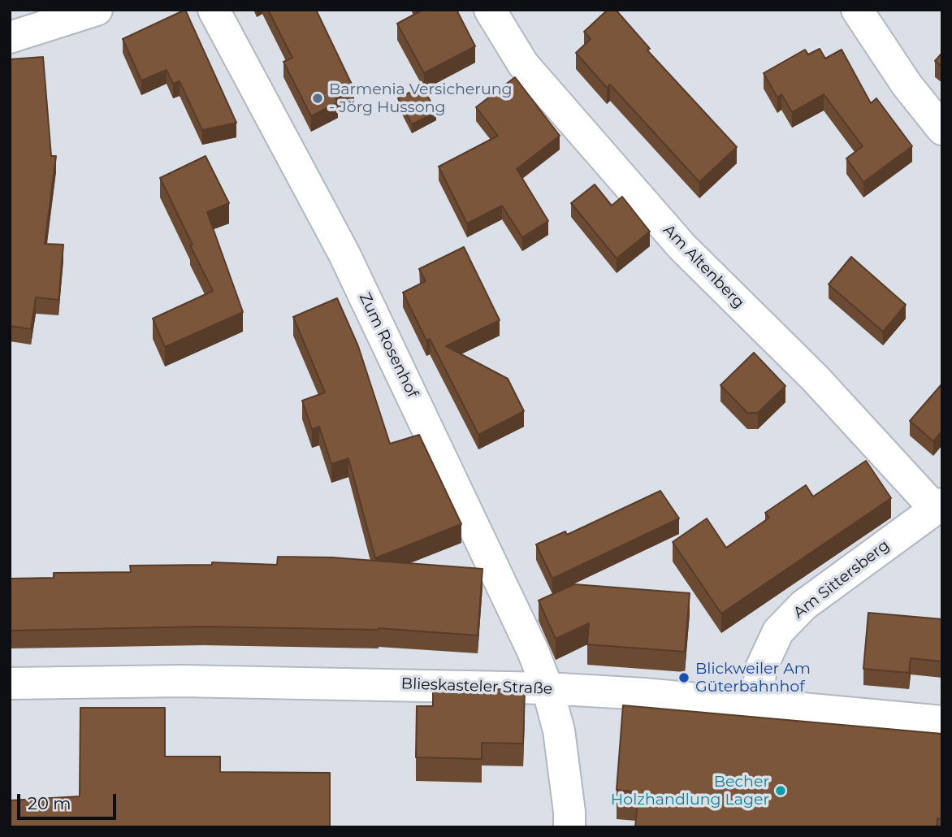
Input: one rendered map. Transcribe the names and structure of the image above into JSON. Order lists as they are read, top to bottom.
{
  "streets": {
    "street": [
      "Am Altenberg",
      "Zum Rosenhof",
      "Am Sittersberg",
      "Blieskasteler Straße"
    ]
  },
  "crossings": [
    ["Am Altenberg", "Am Sittersberg"],
    ["Zum Rosenhof", "Blieskasteler Straße"],
    ["Am Sittersberg", "Blieskasteler Straße"]
  ],
  "places": ["Barmenia Versicherung - Jörg Hussong", "Blickweiler Am Güterbahnhof", "Becher Holzhandlung Lager"],
  "scale_bar": "20 m"
}
